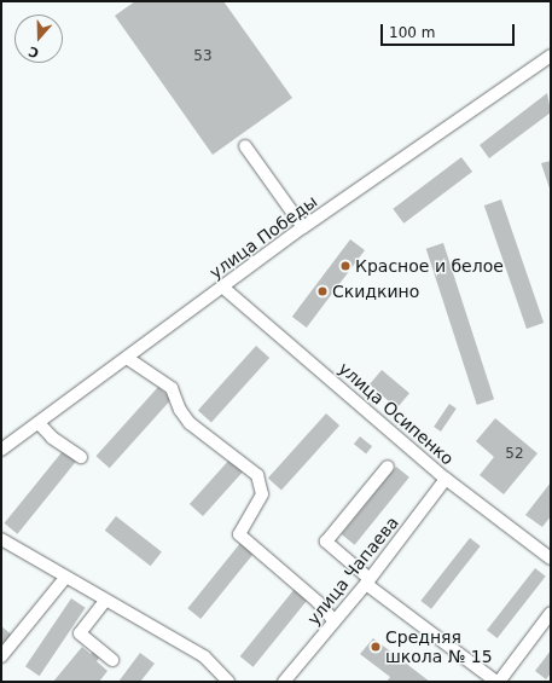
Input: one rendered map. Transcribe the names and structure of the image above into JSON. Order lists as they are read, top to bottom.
{
  "streets": {
    "street": ["улица Победы", "улица Осипенко", "улица Чапаева"]
  },
  "crossings": [
    ["улица Победы", "улица Осипенко"],
    ["улица Осипенко", "улица Чапаева"]
  ],
  "places": ["Красное и белое", "Скидкино", "Средняя школа № 15"],
  "house_numbers": ["53", "52"],
  "scale_bar": "100 m",
  "north": "bottom"
}
